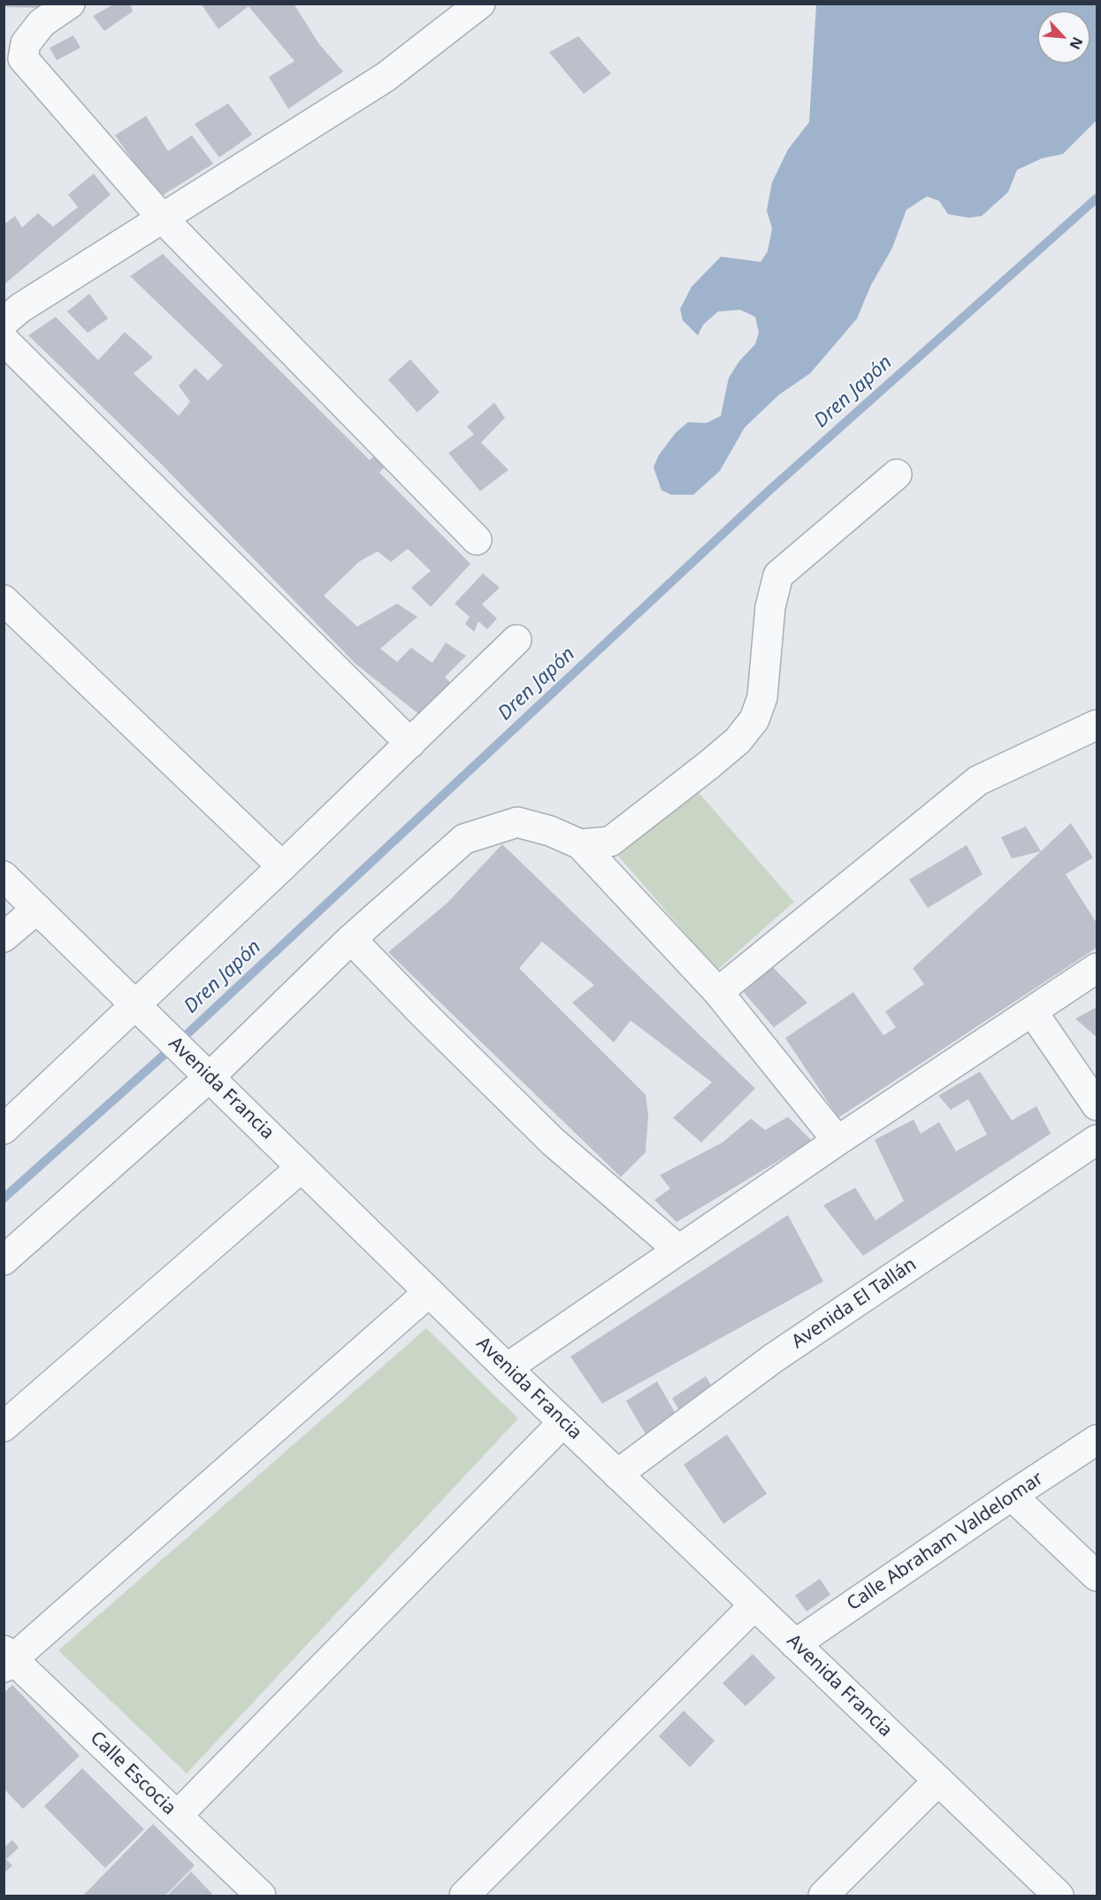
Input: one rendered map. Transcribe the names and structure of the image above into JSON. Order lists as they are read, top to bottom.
{
  "streets": {
    "street": [
      "Avenida Francia",
      "Avenida El Tallán",
      "Calle Abraham Valdelomar",
      "Calle Escocia"
    ]
  },
  "crossings": [
    ["Avenida Francia", "Avenida El Tallán"],
    ["Avenida Francia", "Calle Abraham Valdelomar"]
  ],
  "water": ["Dren Japón"],
  "north": "bottom right"
}
